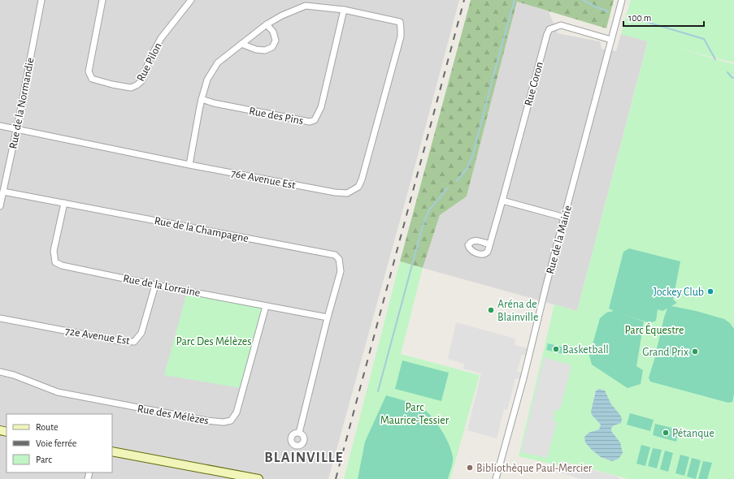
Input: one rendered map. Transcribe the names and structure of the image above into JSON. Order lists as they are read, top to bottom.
{
  "streets": {
    "street": [
      "Rue Pilon",
      "Rue Coron",
      "Rue de la Normandie",
      "Rue des Pins",
      "76e Avenue Est",
      "Rue de la Champagne",
      "Rue de la Mairie",
      "Rue de la Lorraine",
      "72e Avenue Est",
      "Rue des Mélèzes"
    ]
  },
  "crossings": [
    ["Rue Coron", "Rue de la Mairie"],
    ["Rue de la Normandie", "76e Avenue Est"],
    ["Rue de la Normandie", "Rue de la Champagne"],
    ["Rue des Pins", "76e Avenue Est"],
    ["Rue de la Champagne", "Rue de la Lorraine"],
    ["Rue de la Lorraine", "72e Avenue Est"],
    ["Rue de la Lorraine", "Rue des Mélèzes"]
  ],
  "districts": ["BLAINVILLE"],
  "parks": ["Parc Équestre", "Parc Des Mélèzes", "Parc Maurice-Tessier"],
  "places": [
    "Jockey Club",
    "Aréna de Blainville",
    "Basketball",
    "Grand Prix",
    "Pétanque",
    "Bibliothèque Paul-Mercier"
  ],
  "legend": ["Route", "Voie ferrée", "Parc"],
  "scale_bar": "100 m"
}
